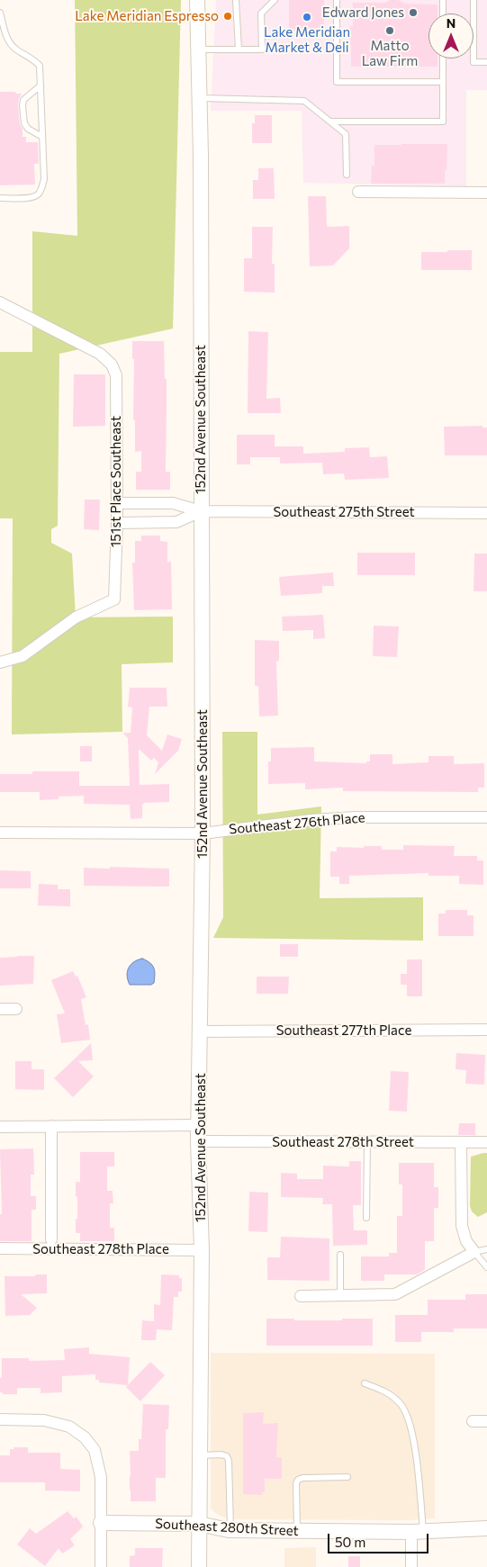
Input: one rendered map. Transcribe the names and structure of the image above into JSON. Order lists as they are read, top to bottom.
{
  "streets": {
    "street": [
      "152nd Avenue Southeast",
      "151st Place Southeast",
      "Southeast 275th Street",
      "Southeast 276th Place",
      "Southeast 277th Place",
      "Southeast 278th Street",
      "Southeast 278th Place",
      "Southeast 280th Street"
    ]
  },
  "crossings": [
    ["152nd Avenue Southeast", "Southeast 275th Street"],
    ["152nd Avenue Southeast", "Southeast 276th Place"],
    ["152nd Avenue Southeast", "Southeast 277th Place"],
    ["152nd Avenue Southeast", "Southeast 278th Street"],
    ["152nd Avenue Southeast", "Southeast 278th Place"],
    ["152nd Avenue Southeast", "Southeast 280th Street"],
    ["151st Place Southeast", "Southeast 275th Street"]
  ],
  "places": [
    "Edward Jones",
    "Lake Meridian Espresso",
    "Lake Meridian Market & Deli",
    "Matto Law Firm"
  ],
  "scale_bar": "50 m",
  "north": "top"
}
